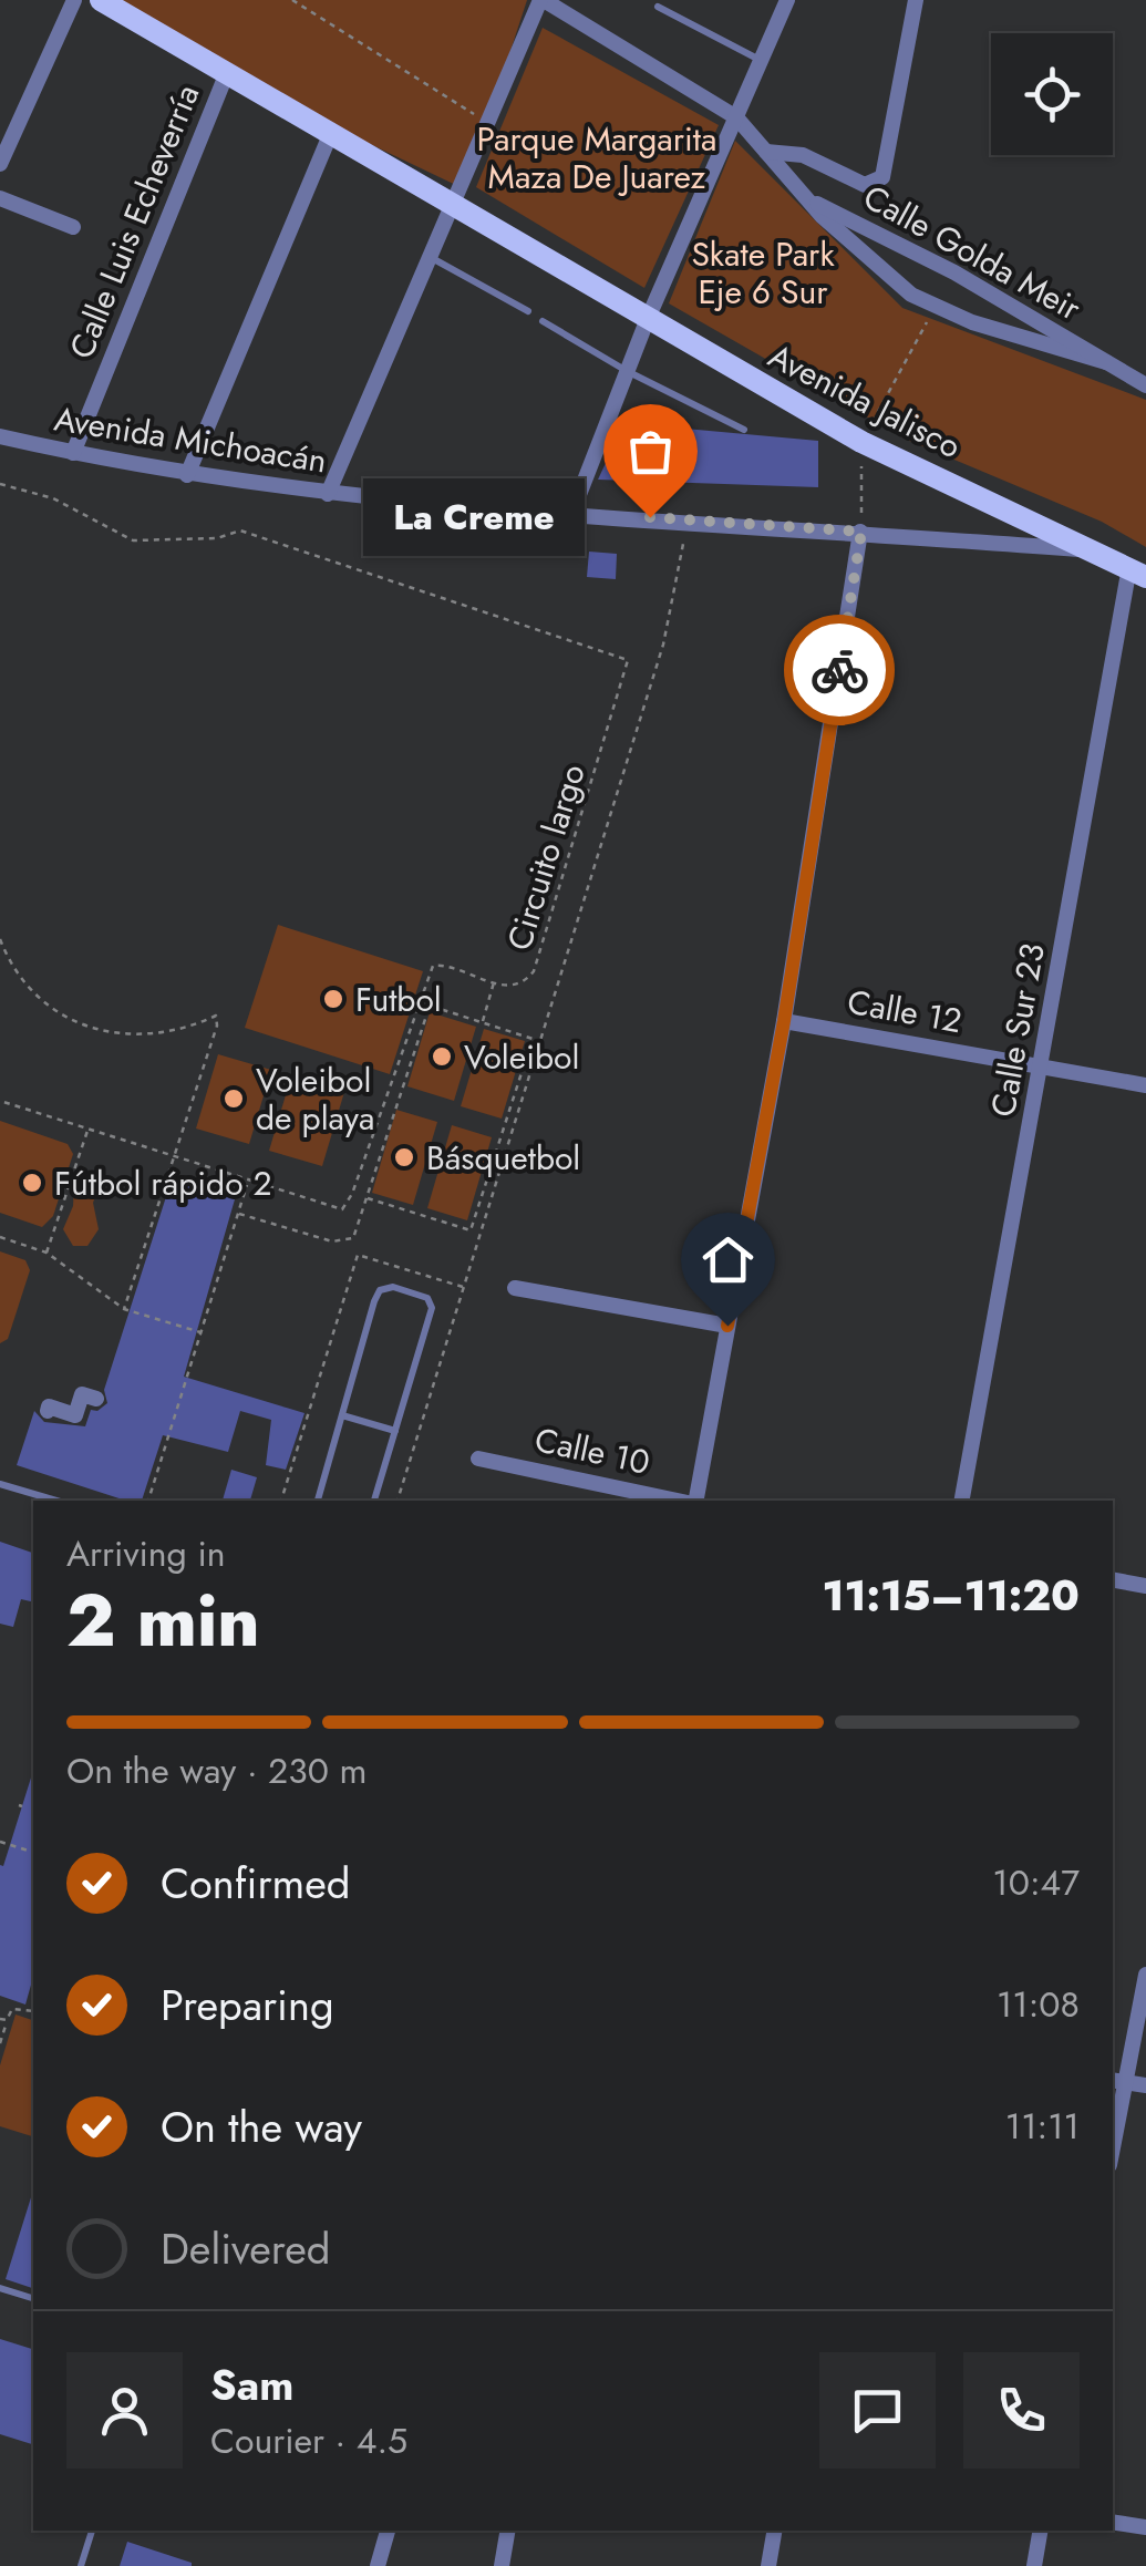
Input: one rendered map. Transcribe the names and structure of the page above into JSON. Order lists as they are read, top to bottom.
{
  "streets": {
    "main road": ["Avenida Jalisco"],
    "street": [
      "Calle Luis Echeverría",
      "Calle Golda Meir",
      "Avenida Michoacán",
      "Calle 12",
      "Calle Sur 23",
      "Calle 10"
    ],
    "path": ["Circuito largo"]
  },
  "crossings": [
    ["Calle Luis Echeverría", "Avenida Jalisco"],
    ["Calle Luis Echeverría", "Avenida Michoacán"],
    ["Avenida Jalisco", "Avenida Michoacán"],
    ["Avenida Jalisco", "Calle Sur 23"],
    ["Calle 12", "Calle Sur 23"]
  ],
  "parks": ["Parque Margarita Maza De Juarez", "Skate Park Eje 6 Sur"],
  "places": [
    "La Creme",
    "Futbol",
    "Voleibol",
    "Voleibol de playa",
    "Básquetbol",
    "Fútbol rápido 2"
  ],
  "page": {
    "bubble": "La Creme",
    "heading": ["2 min", "Arriving in", "11:15–11:20"],
    "panel": ["Sam", "Courier · 4.5"],
    "bar": "On the way · 230 m",
    "list": [
      ["Confirmed", "10:47"],
      ["Preparing", "11:08"],
      ["On the way", "11:11"],
      "Delivered"
    ]
  }
}
